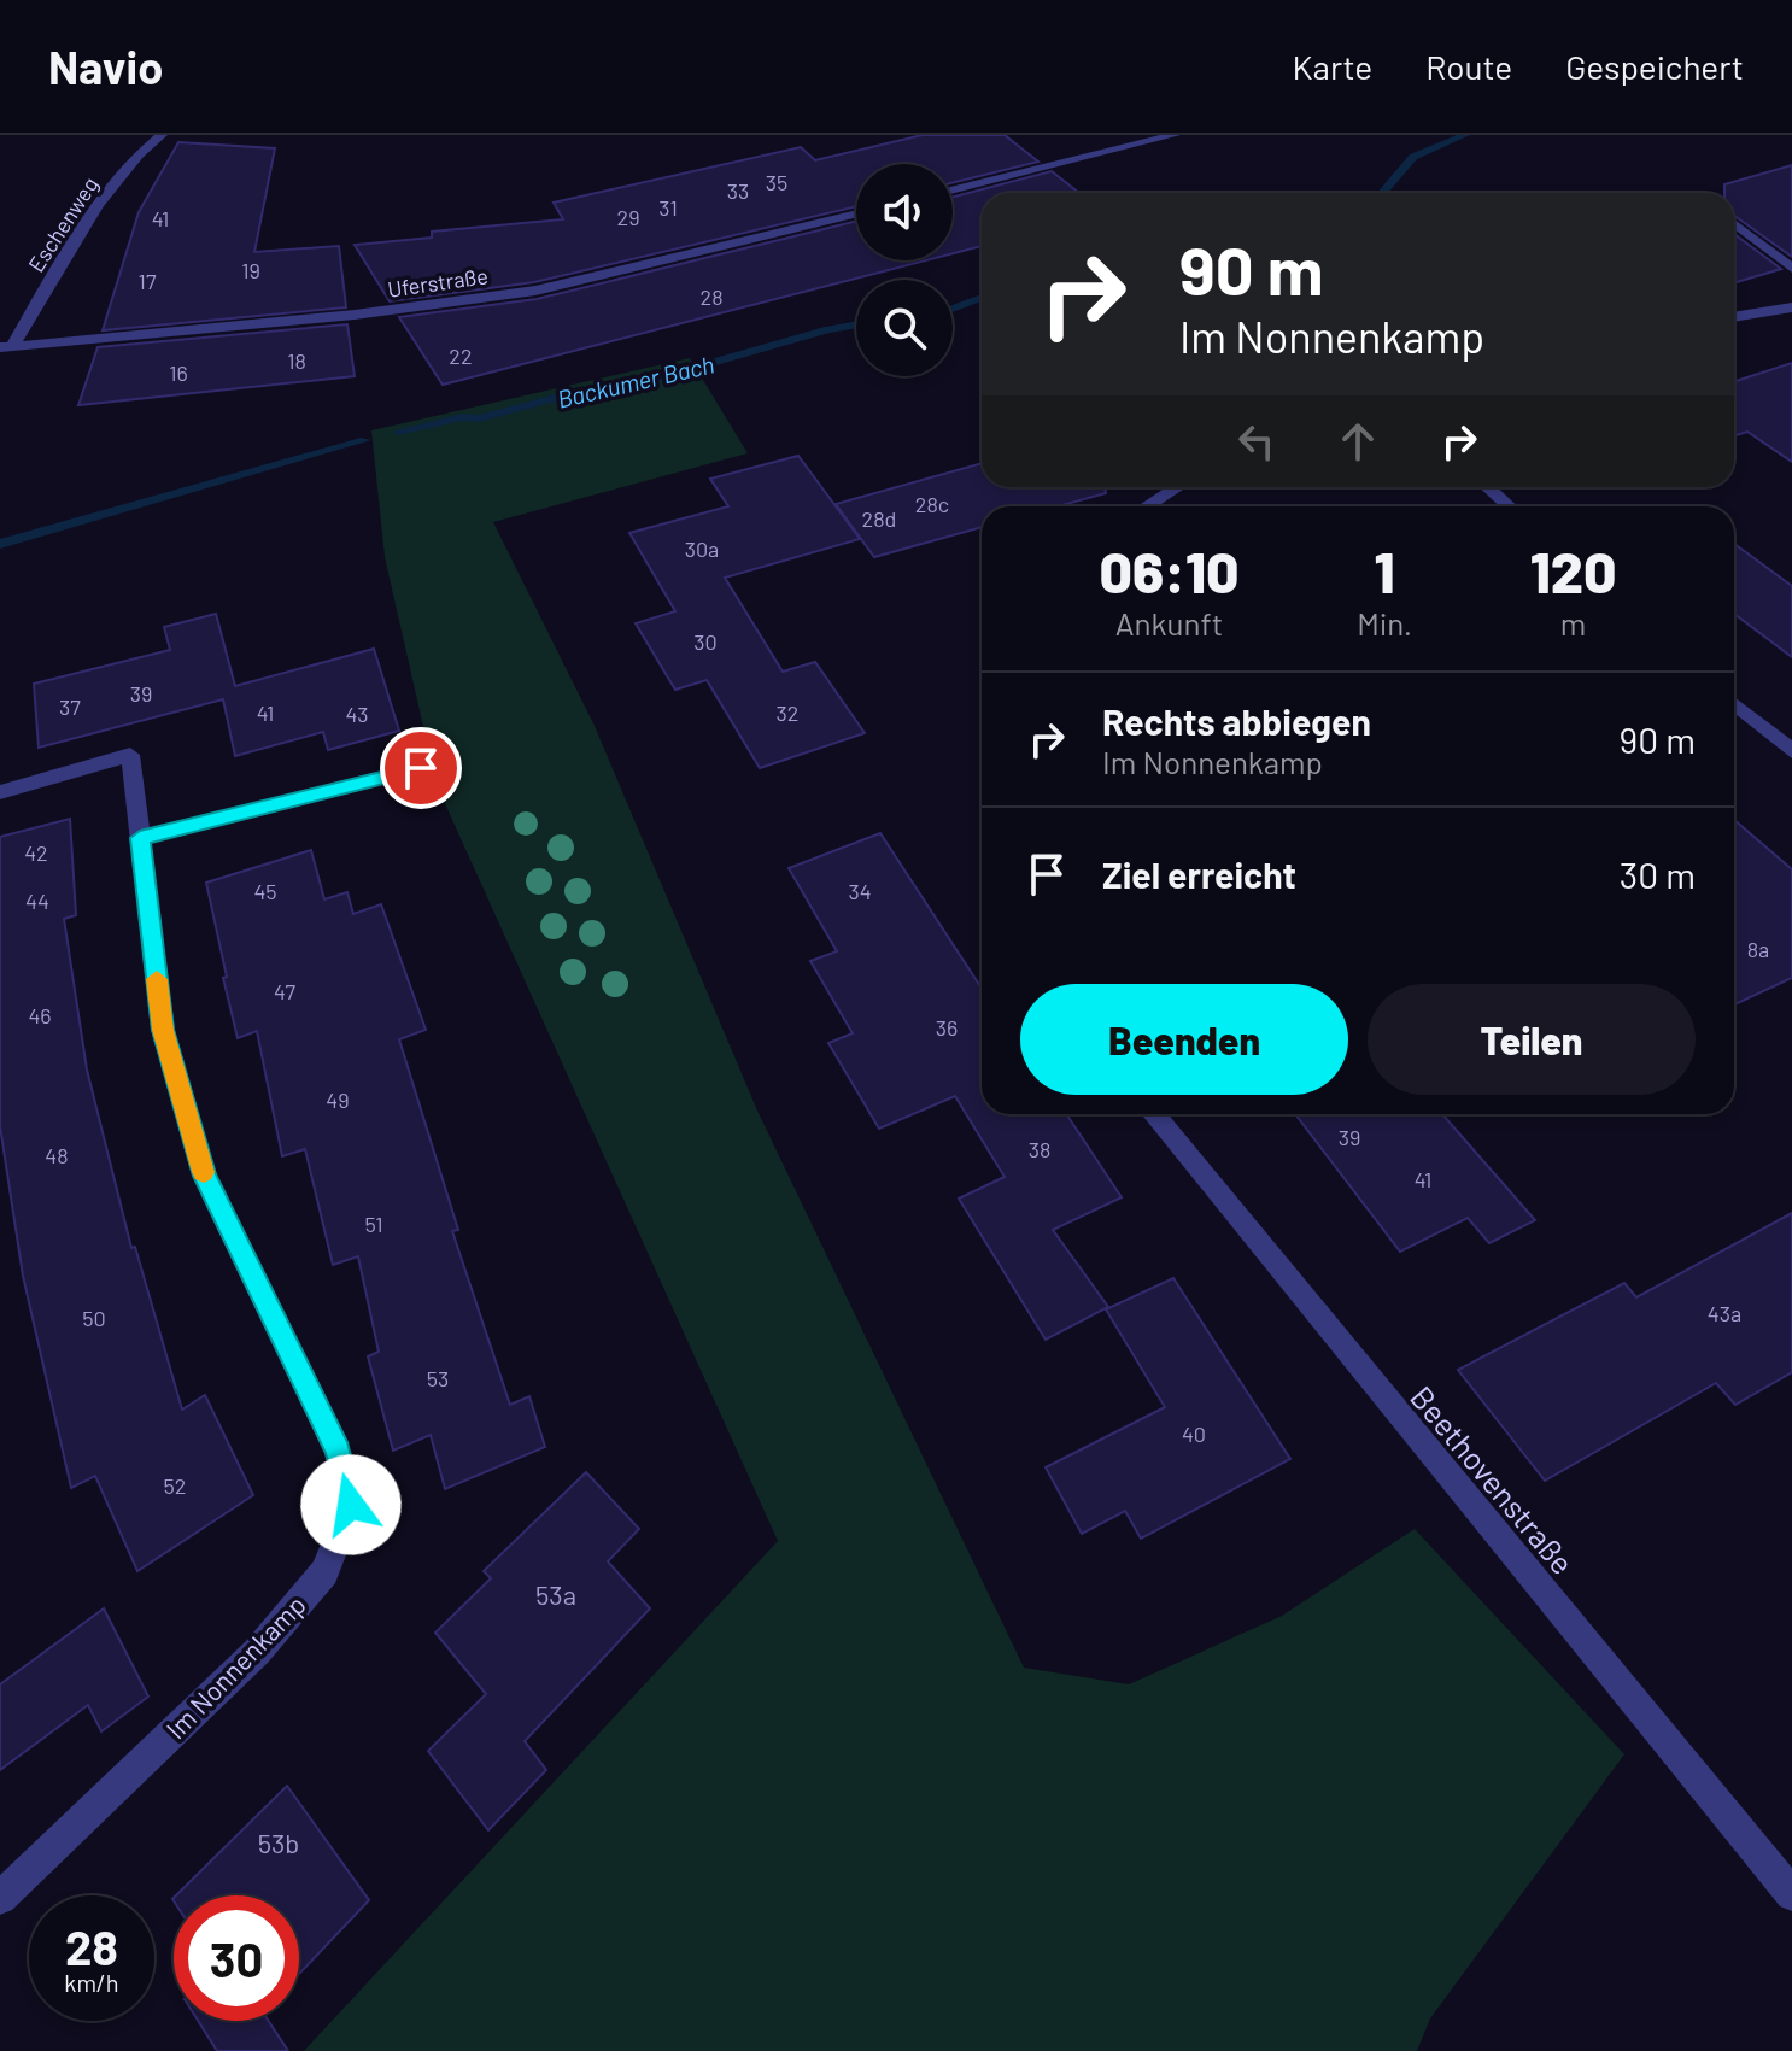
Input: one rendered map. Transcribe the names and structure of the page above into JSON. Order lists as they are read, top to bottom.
{
  "streets": {
    "street": [
      "Eschenweg",
      "Uferstraße",
      "Beethovenstraße",
      "Im Nonnenkamp"
    ]
  },
  "crossings": [
    ["Eschenweg", "Uferstraße"]
  ],
  "water": ["Backumer Bach"],
  "house_numbers": [
    "35",
    "33",
    "31",
    "29",
    "41",
    "19",
    "17",
    "28",
    "22",
    "18",
    "16",
    "28c",
    "28d",
    "30a",
    "30",
    "39",
    "37",
    "41",
    "32",
    "43",
    "42",
    "45",
    "34",
    "44",
    "8a",
    "47",
    "46",
    "36",
    "49",
    "39",
    "38",
    "48",
    "41",
    "51",
    "43a",
    "50",
    "53",
    "40",
    "52",
    "53a",
    "53b"
  ],
  "page": {
    "header": "Navio",
    "nav": ["Karte", "Route", "Gespeichert"],
    "turn": ["90 m", "Im Nonnenkamp"],
    "eta": [
      "06:10",
      "Ankunft",
      "1",
      "Min.",
      "120",
      "m"
    ],
    "list": [
      {
        "name": "Rechts abbiegen",
        "note": "Im Nonnenkamp",
        "value": "90 m"
      },
      {
        "name": "Ziel erreicht",
        "value": "30 m"
      }
    ],
    "buttons": ["Beenden", "Teilen"],
    "speed": "28 km/h",
    "limit": "30"
  }
}
